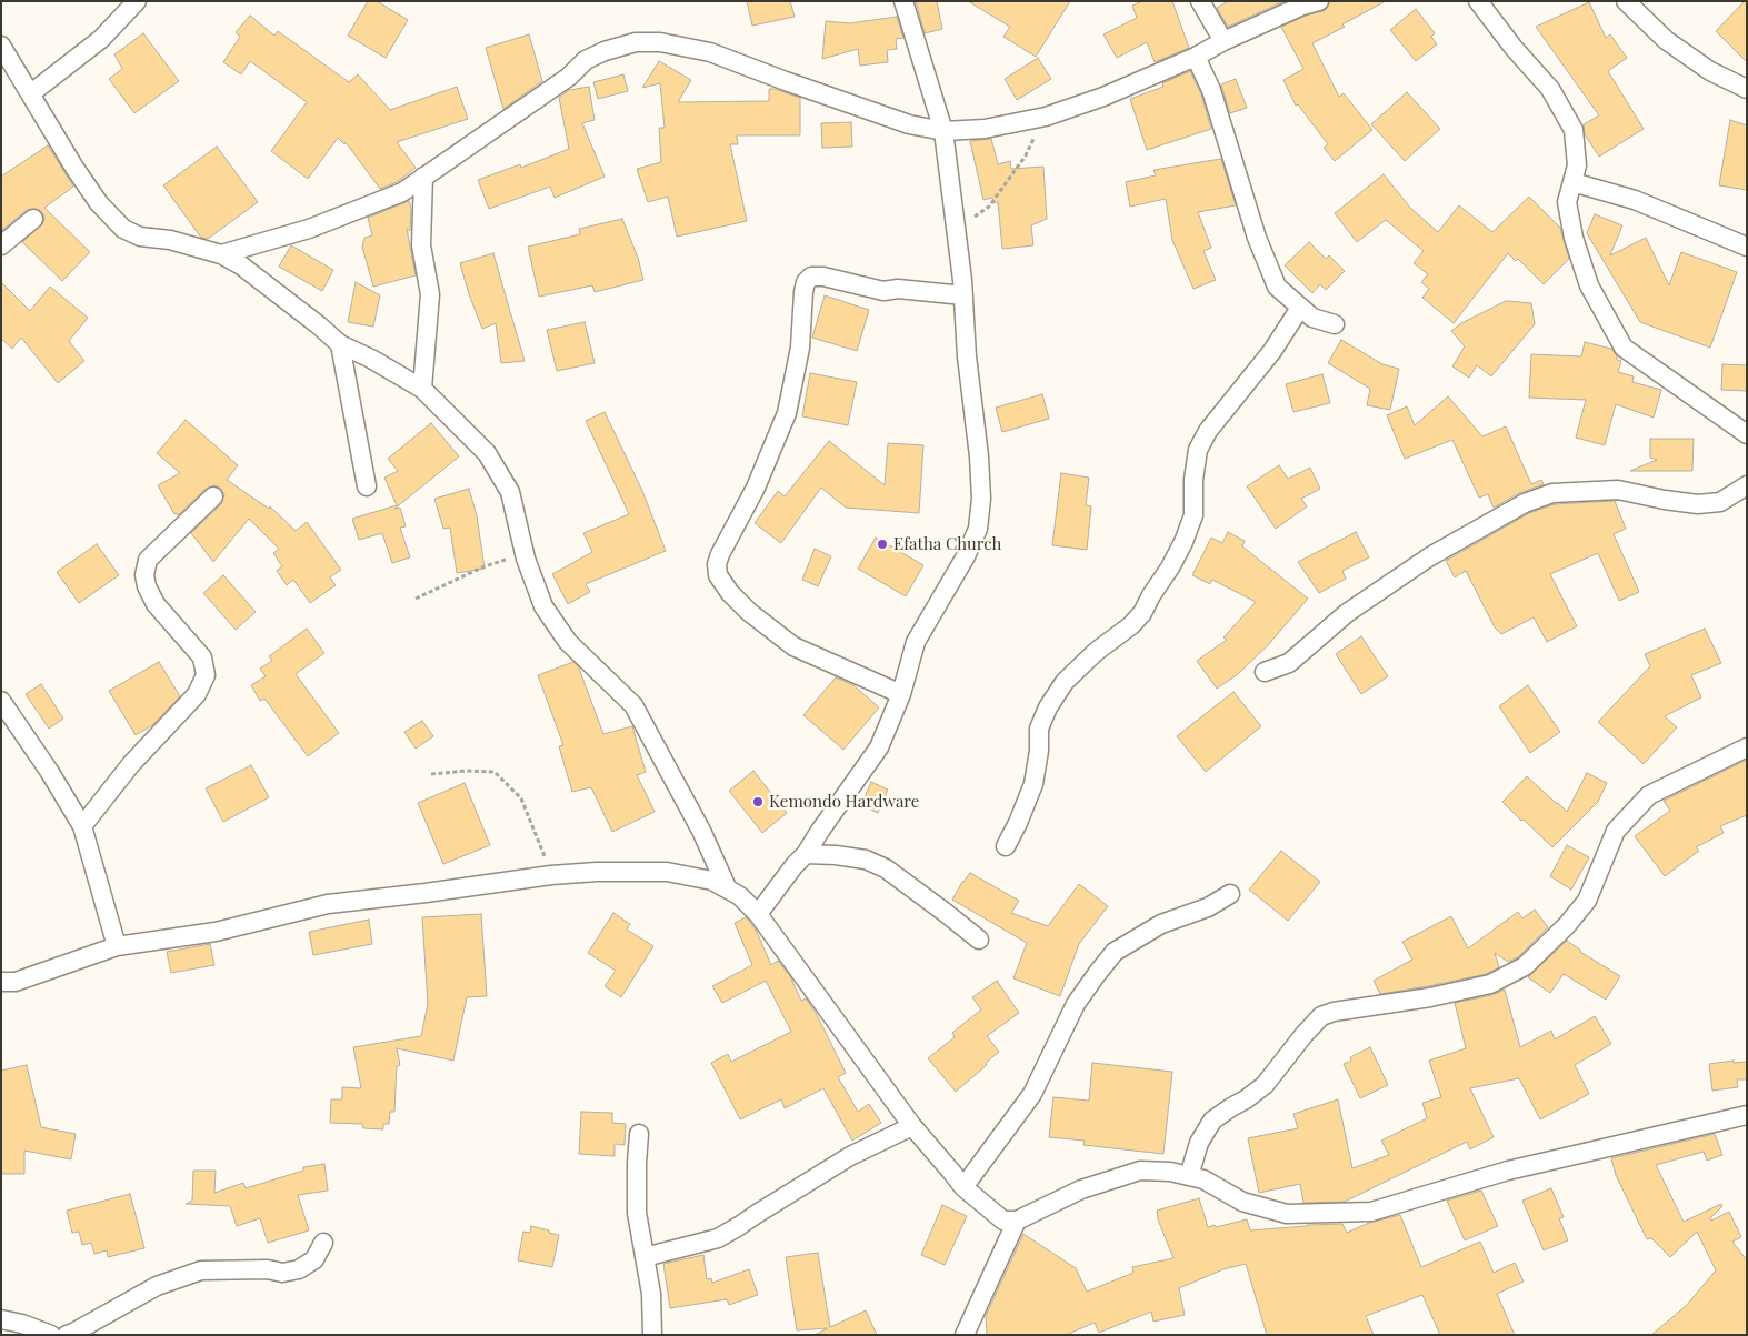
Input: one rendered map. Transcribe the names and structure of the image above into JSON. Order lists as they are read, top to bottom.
{
  "places": ["Efatha Church", "Kemondo Hardware"]
}
